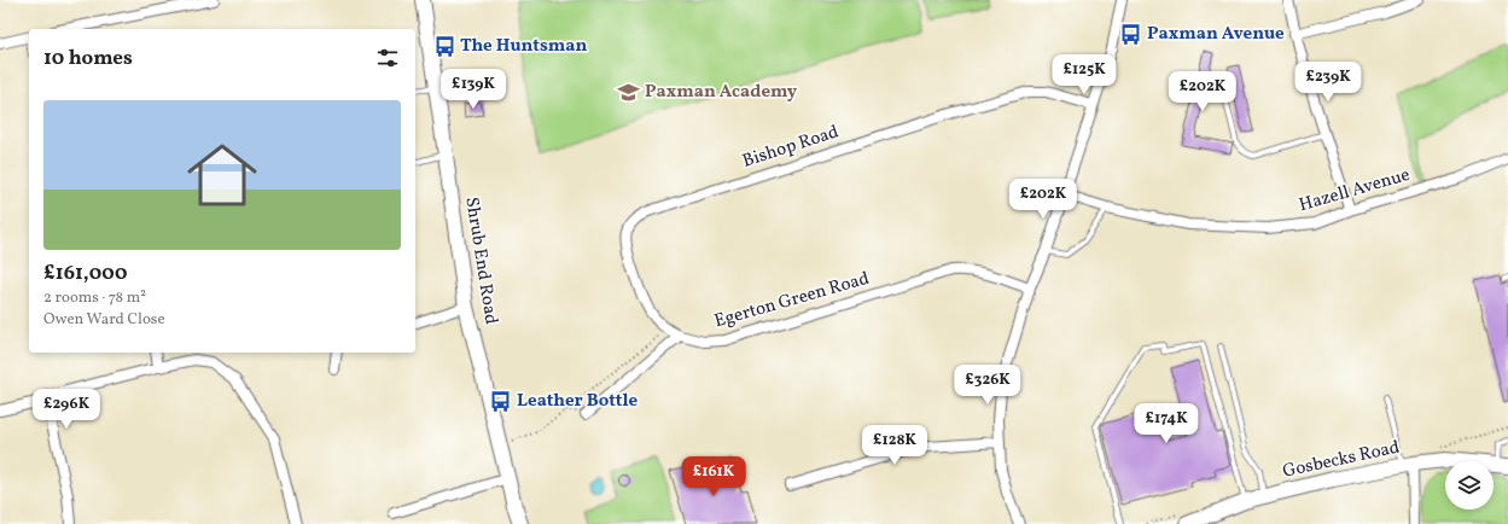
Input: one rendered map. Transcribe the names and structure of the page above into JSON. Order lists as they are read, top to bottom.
{
  "streets": {
    "main road": ["Shrub End Road", "Gosbecks Road"],
    "street": ["Bishop Road", "Hazell Avenue", "Egerton Green Road"]
  },
  "crossings": [
    ["Bishop Road", "Egerton Green Road"]
  ],
  "places": {
    "bus stop": ["Paxman Avenue", "The Huntsman", "Leather Bottle"],
    "school or university": ["Paxman Academy"]
  },
  "page": {
    "heading": "10 homes",
    "price": [
      "£125K",
      "£239K",
      "£139K",
      "£202K",
      "£202K",
      "£326K",
      "£296K",
      "£174K",
      "£128K",
      "£161K"
    ],
    "list": [
      {
        "name": "£161,000",
        "note": "2 rooms · 78 m² · Owen Ward Close"
      }
    ]
  }
}
